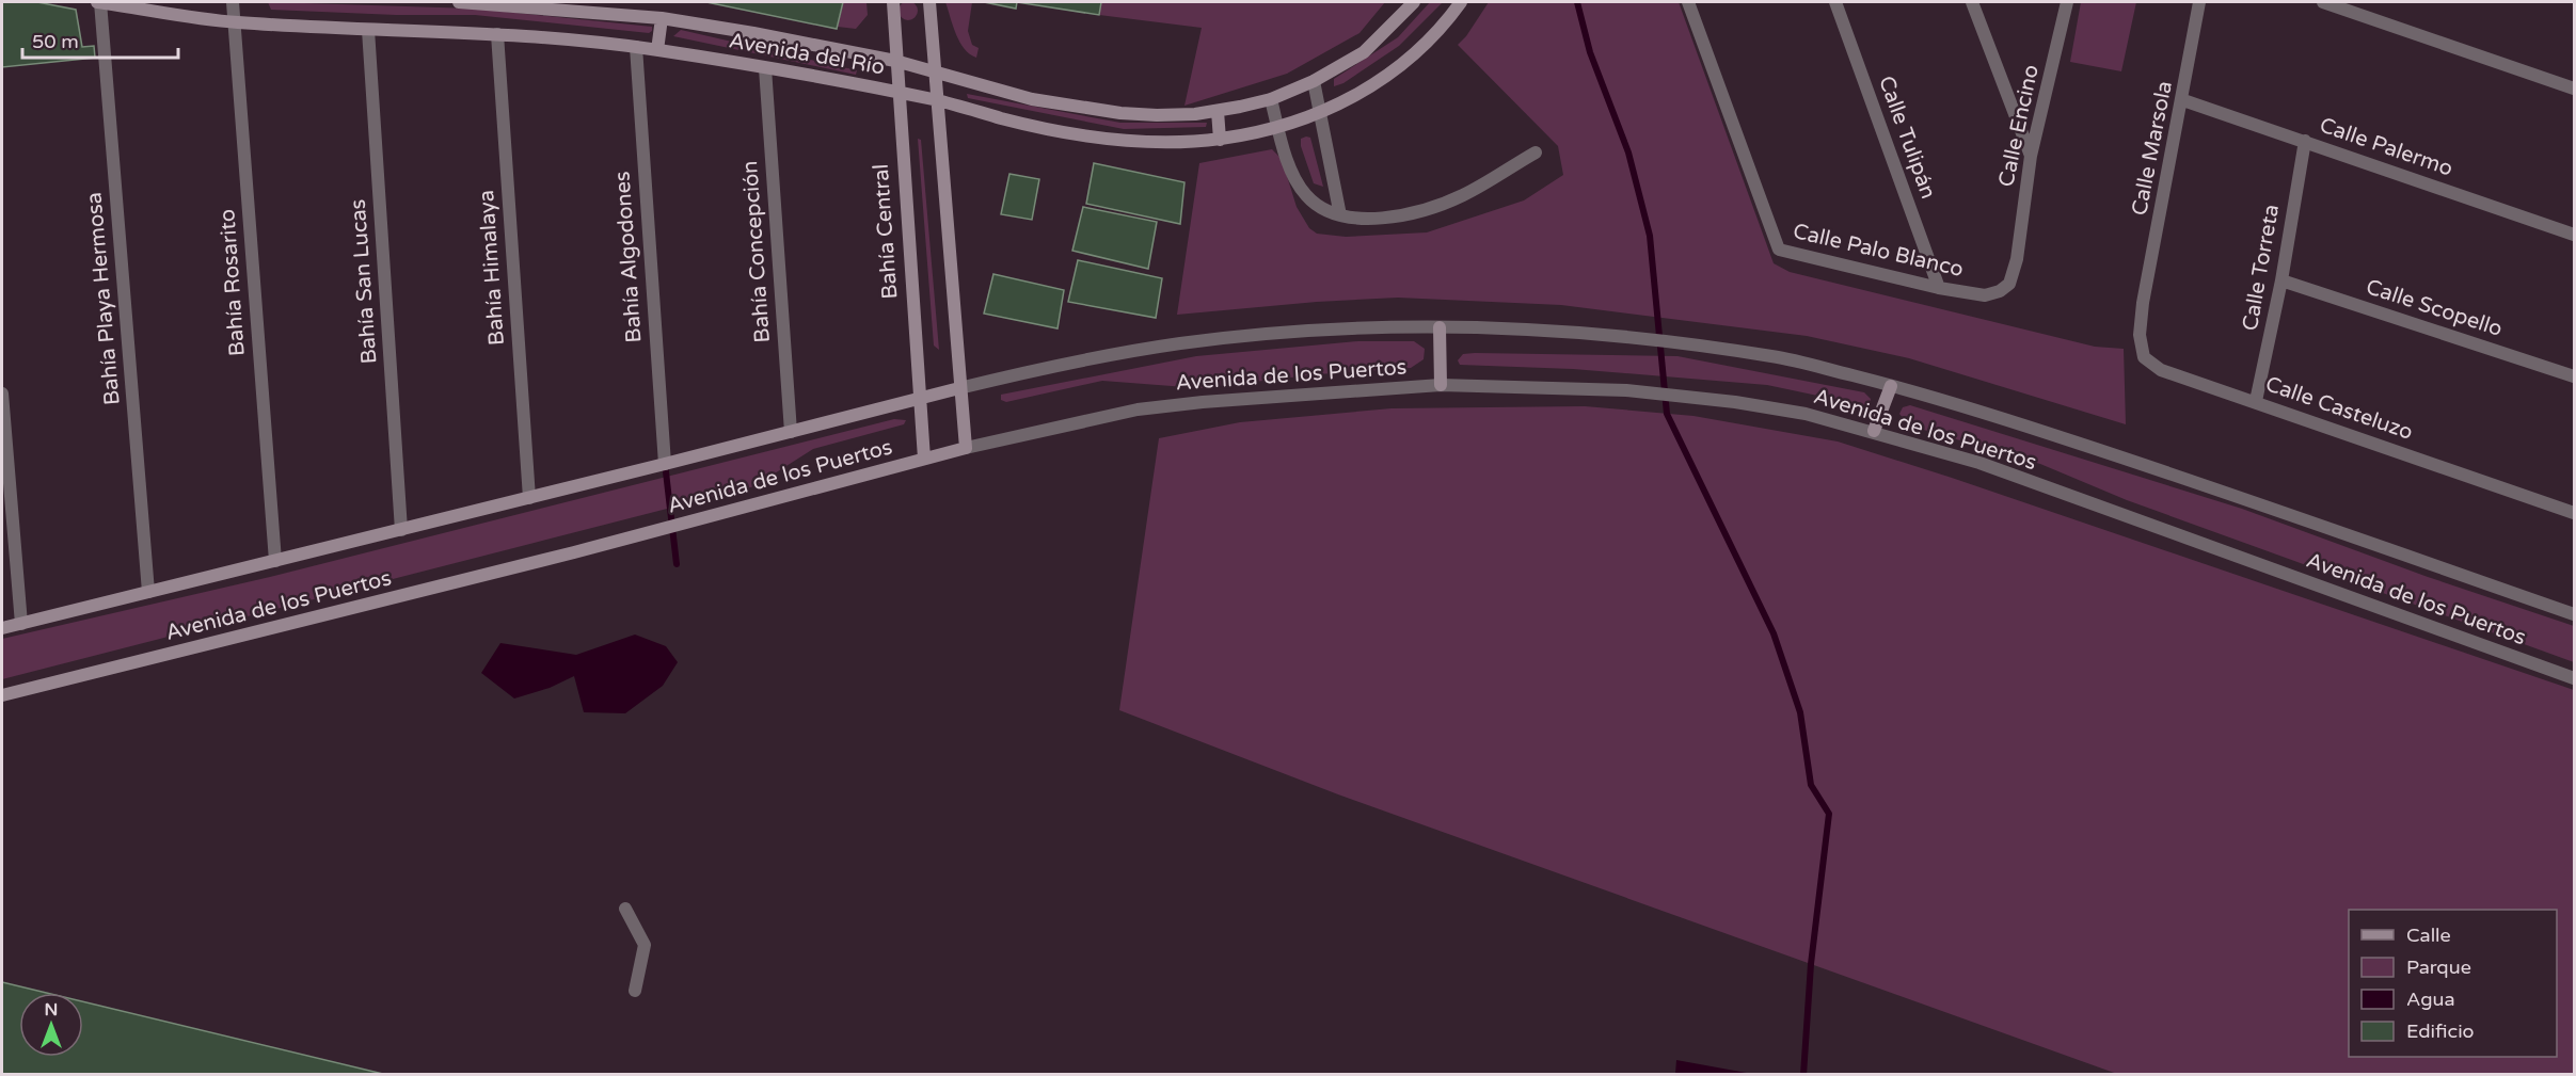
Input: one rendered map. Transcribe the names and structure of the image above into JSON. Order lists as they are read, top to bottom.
{
  "streets": {
    "street": [
      "Avenida del Río",
      "Calle Encino",
      "Calle Tulipán",
      "Calle Palermo",
      "Calle Marsola",
      "Bahía Central",
      "Calle Palo Blanco",
      "Bahía Concepción",
      "Bahía Algodones",
      "Bahía Himalaya",
      "Calle Torreta",
      "Bahía San Lucas",
      "Bahía Rosarito",
      "Bahía Playa Hermosa",
      "Calle Scopello",
      "Avenida de los Puertos",
      "Calle Casteluzo"
    ]
  },
  "crossings": [
    ["Avenida del Río", "Bahía Central"],
    ["Avenida del Río", "Bahía Concepción"],
    ["Avenida del Río", "Bahía Algodones"],
    ["Avenida del Río", "Bahía Himalaya"],
    ["Avenida del Río", "Bahía San Lucas"],
    ["Avenida del Río", "Bahía Rosarito"],
    ["Avenida del Río", "Bahía Playa Hermosa"],
    ["Calle Encino", "Calle Palo Blanco"],
    ["Calle Tulipán", "Calle Palo Blanco"],
    ["Calle Palermo", "Calle Marsola"],
    ["Calle Palermo", "Calle Torreta"],
    ["Calle Marsola", "Calle Casteluzo"],
    ["Bahía Central", "Avenida de los Puertos"],
    ["Bahía Concepción", "Avenida de los Puertos"],
    ["Bahía Algodones", "Avenida de los Puertos"],
    ["Bahía Himalaya", "Avenida de los Puertos"],
    ["Calle Torreta", "Calle Scopello"],
    ["Calle Torreta", "Calle Casteluzo"],
    ["Bahía San Lucas", "Avenida de los Puertos"],
    ["Bahía Rosarito", "Avenida de los Puertos"],
    ["Bahía Playa Hermosa", "Avenida de los Puertos"]
  ],
  "legend": [
    "Calle",
    "Parque",
    "Agua",
    "Edificio"
  ],
  "scale_bar": "50 m",
  "north": "top"
}
